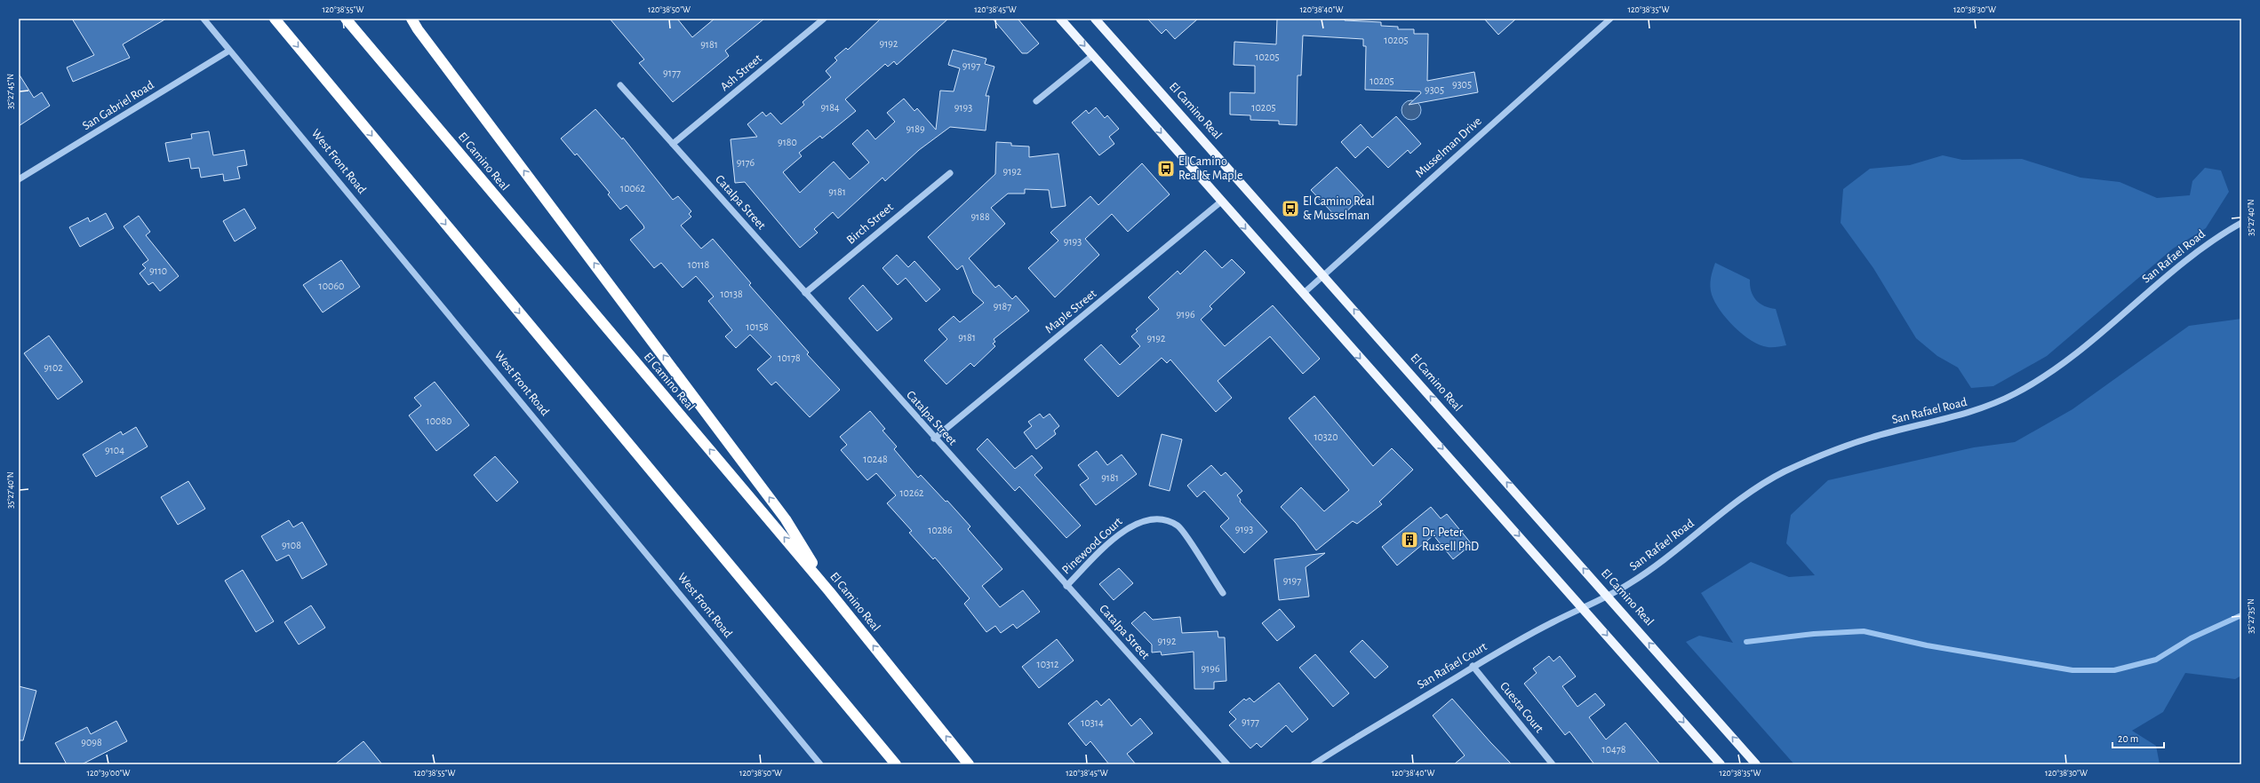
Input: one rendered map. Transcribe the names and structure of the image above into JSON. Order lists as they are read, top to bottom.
{
  "streets": {
    "highway": ["El Camino Real"],
    "street": [
      "Ash Street",
      "San Gabriel Road",
      "Musselman Drive",
      "West Front Road",
      "Catalpa Street",
      "Birch Street",
      "San Rafael Road",
      "Maple Street",
      "Pinewood Court",
      "San Rafael Court",
      "Cuesta Court"
    ]
  },
  "crossings": [
    ["Ash Street", "Catalpa Street"],
    ["San Gabriel Road", "West Front Road"],
    ["El Camino Real", "Musselman Drive"],
    ["El Camino Real", "San Rafael Road"],
    ["El Camino Real", "San Rafael Court"],
    ["Catalpa Street", "Birch Street"],
    ["Catalpa Street", "Maple Street"],
    ["Catalpa Street", "Pinewood Court"],
    ["San Rafael Road", "San Rafael Court"],
    ["San Rafael Court", "Cuesta Court"]
  ],
  "places": {
    "bus stop": ["El Camino Real & Maple", "El Camino Real & Musselman"],
    "building": ["Dr. Peter Russell PhD"]
  },
  "house_numbers": [
    "10205",
    "9192",
    "9181",
    "10205",
    "9197",
    "9177",
    "10205",
    "9305",
    "9305",
    "9184",
    "9193",
    "10205",
    "9189",
    "9180",
    "9176",
    "9192",
    "10062",
    "9181",
    "9188",
    "9193",
    "10118",
    "9110",
    "10060",
    "10138",
    "9187",
    "9196",
    "10158",
    "9181",
    "9192",
    "10178",
    "9102",
    "10080",
    "10320",
    "9104",
    "10248",
    "9181",
    "10262",
    "9193",
    "10286",
    "9108",
    "9197",
    "9192",
    "10312",
    "9196",
    "9177",
    "10314",
    "9098",
    "10478"
  ],
  "scale_bar": "20 m",
  "coordinates": [
    "120°38'55\"W",
    "120°38'50\"W",
    "120°38'45\"W",
    "120°38'40\"W",
    "120°38'35\"W",
    "120°38'30\"W",
    "35°27'45\"N",
    "35°27'40\"N",
    "35°27'35\"N",
    "120°39'00\"W"
  ]
}
